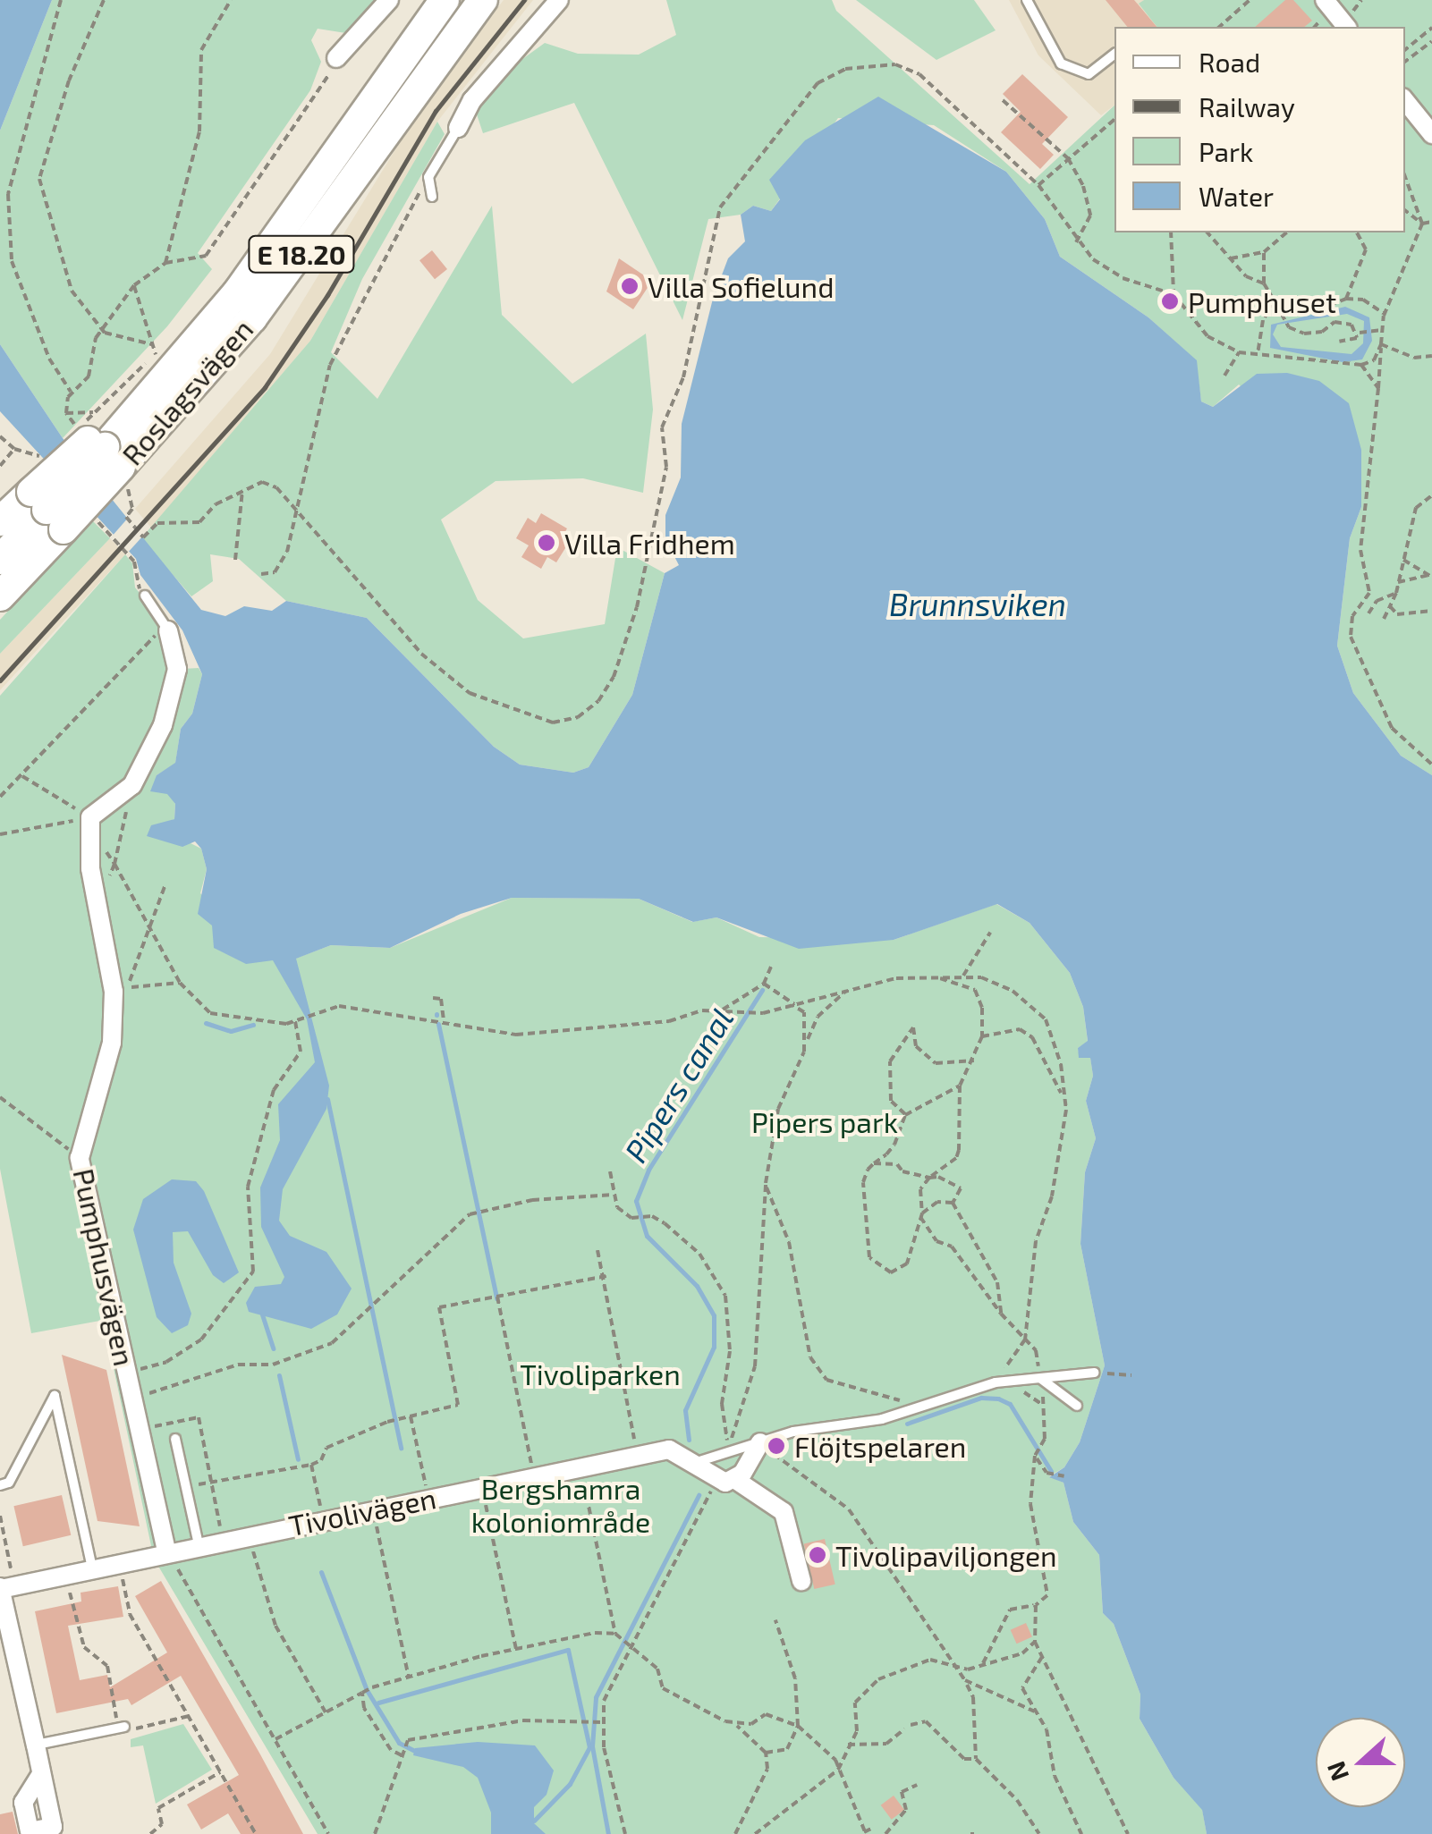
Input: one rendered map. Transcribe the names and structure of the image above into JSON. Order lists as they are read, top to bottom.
{
  "streets": {
    "main road": ["E 18.20", "Roslagsvägen"],
    "street": ["Pumphusvägen", "Tivolivägen"]
  },
  "crossings": [
    ["Pumphusvägen", "Tivolivägen"]
  ],
  "water": ["Brunnsviken", "Pipers canal"],
  "parks": ["Pipers park", "Tivoliparken", "Bergshamra koloniområde"],
  "places": [
    "Villa Sofielund",
    "Pumphuset",
    "Villa Fridhem",
    "Flöjtspelaren",
    "Tivolipaviljongen"
  ],
  "legend": [
    "Road",
    "Railway",
    "Park",
    "Water"
  ],
  "north": "left"
}
